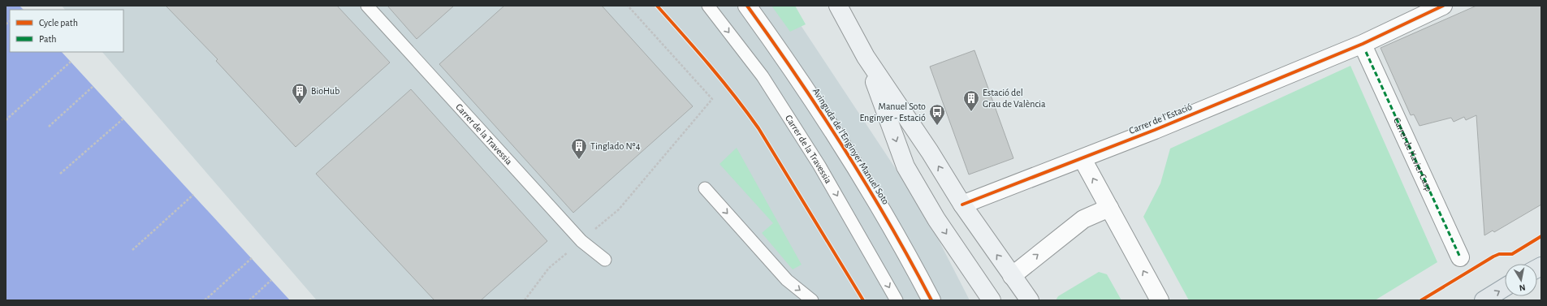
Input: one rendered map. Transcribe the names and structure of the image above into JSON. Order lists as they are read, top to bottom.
{
  "streets": {
    "street": ["Carrer de l'Estació", "Avinguda de l'Enginyer Manuel Soto", "Carrer de Xavier Casp"],
    "lane": ["Carrer de la Travessia"]
  },
  "crossings": [
    ["Carrer de l'Estació", "Carrer de Xavier Casp"]
  ],
  "places": {
    "building": ["BioHub", "Estació del Grau de València", "Tinglado Nº4"],
    "bus stop": ["Manuel Soto Enginyer - Estació"]
  },
  "legend": ["Cycle path", "Path"],
  "north": "bottom"
}
